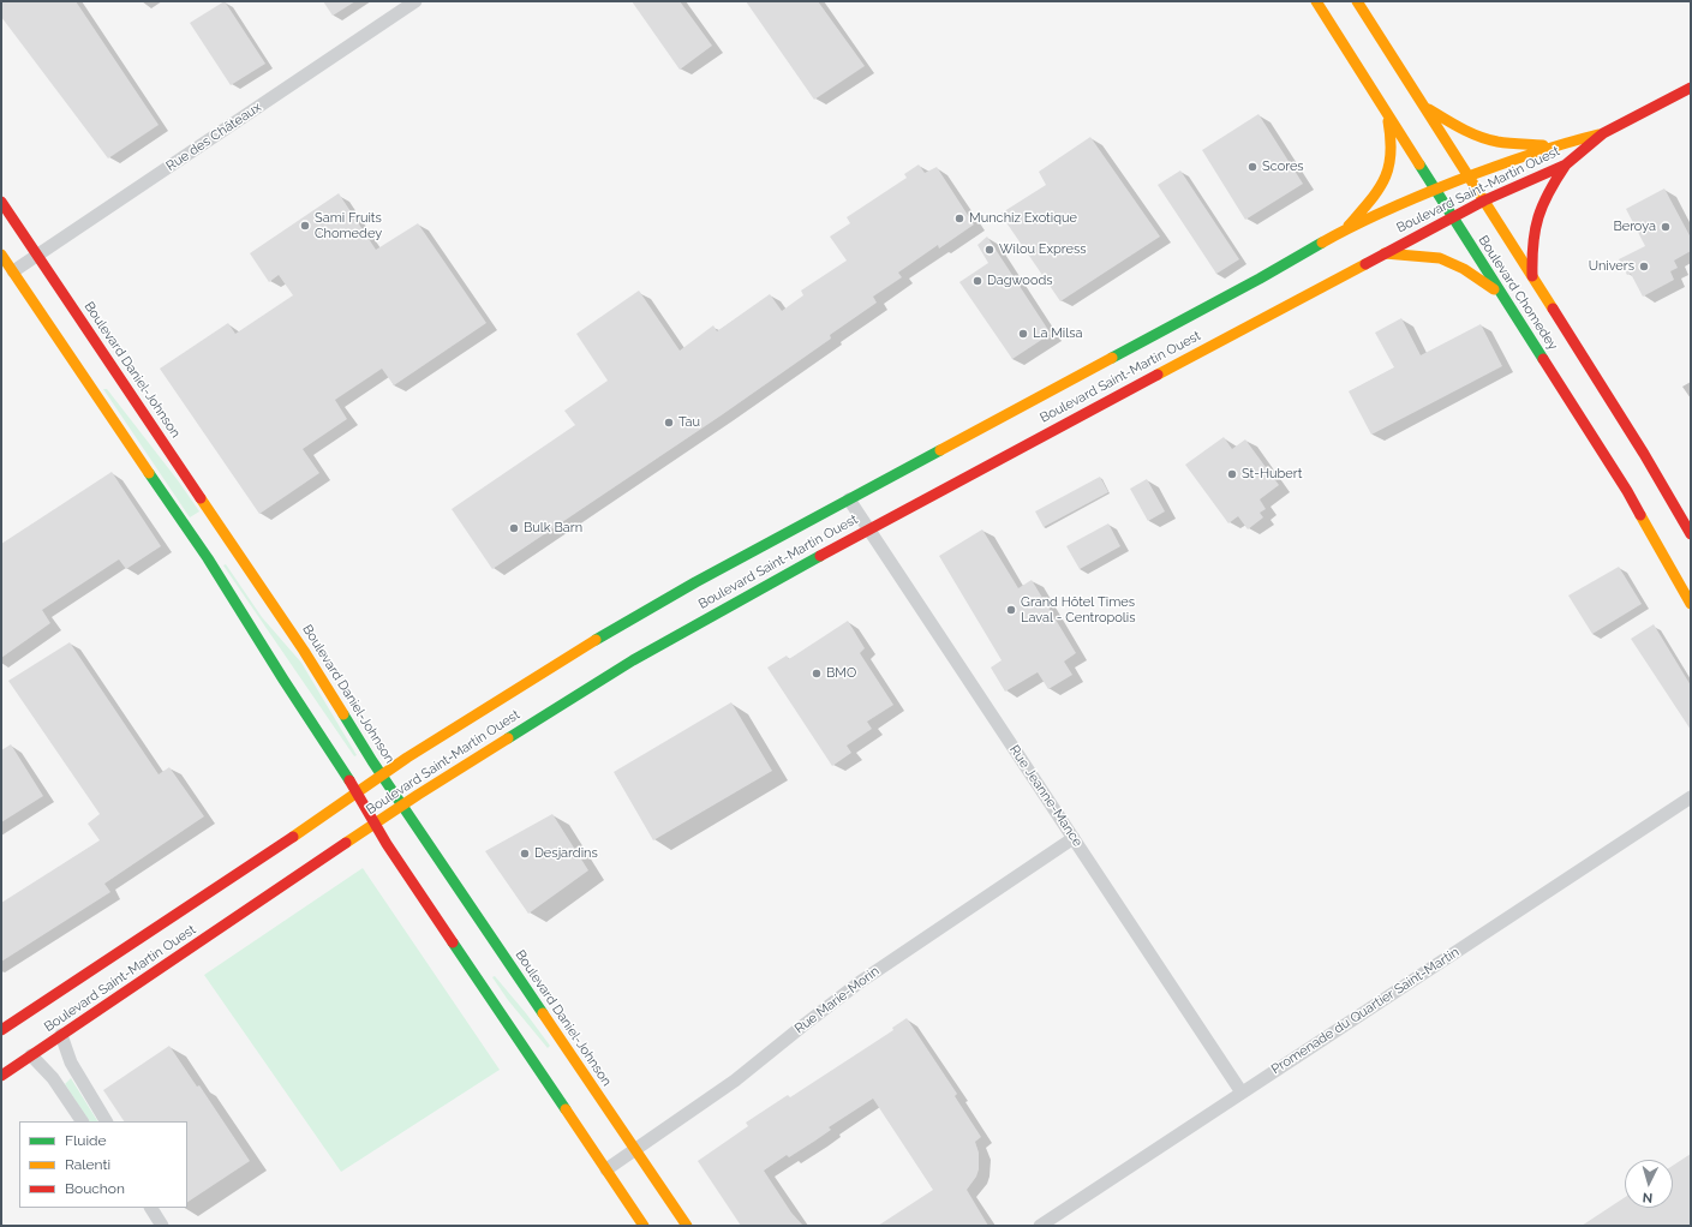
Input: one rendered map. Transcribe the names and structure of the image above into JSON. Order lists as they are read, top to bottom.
{
  "streets": {
    "main road": ["Boulevard Saint-Martin Ouest", "Boulevard Chomedey", "Boulevard Daniel-Johnson"],
    "street": [
      "Rue des Châteaux",
      "Rue Jeanne-Mance",
      "Rue Marie-Morin",
      "Promenade du Quartier Saint-Martin"
    ]
  },
  "crossings": [
    ["Rue des Châteaux", "Boulevard Daniel-Johnson"],
    ["Boulevard Saint-Martin Ouest", "Boulevard Chomedey"],
    ["Boulevard Saint-Martin Ouest", "Boulevard Daniel-Johnson"],
    ["Boulevard Saint-Martin Ouest", "Rue Jeanne-Mance"],
    ["Boulevard Daniel-Johnson", "Rue Marie-Morin"],
    ["Rue Jeanne-Mance", "Rue Marie-Morin"],
    ["Rue Jeanne-Mance", "Promenade du Quartier Saint-Martin"]
  ],
  "places": [
    "Scores",
    "Munchiz Exotique",
    "Sami Fruits Chomedey",
    "Beroya",
    "Wilou Express",
    "Univers",
    "Dagwoods",
    "La Milsa",
    "Tau",
    "St-Hubert",
    "Bulk Barn",
    "Grand Hôtel Times Laval - Centropolis",
    "BMO",
    "Desjardins"
  ],
  "legend": ["Fluide", "Ralenti", "Bouchon"],
  "north": "bottom"
}
